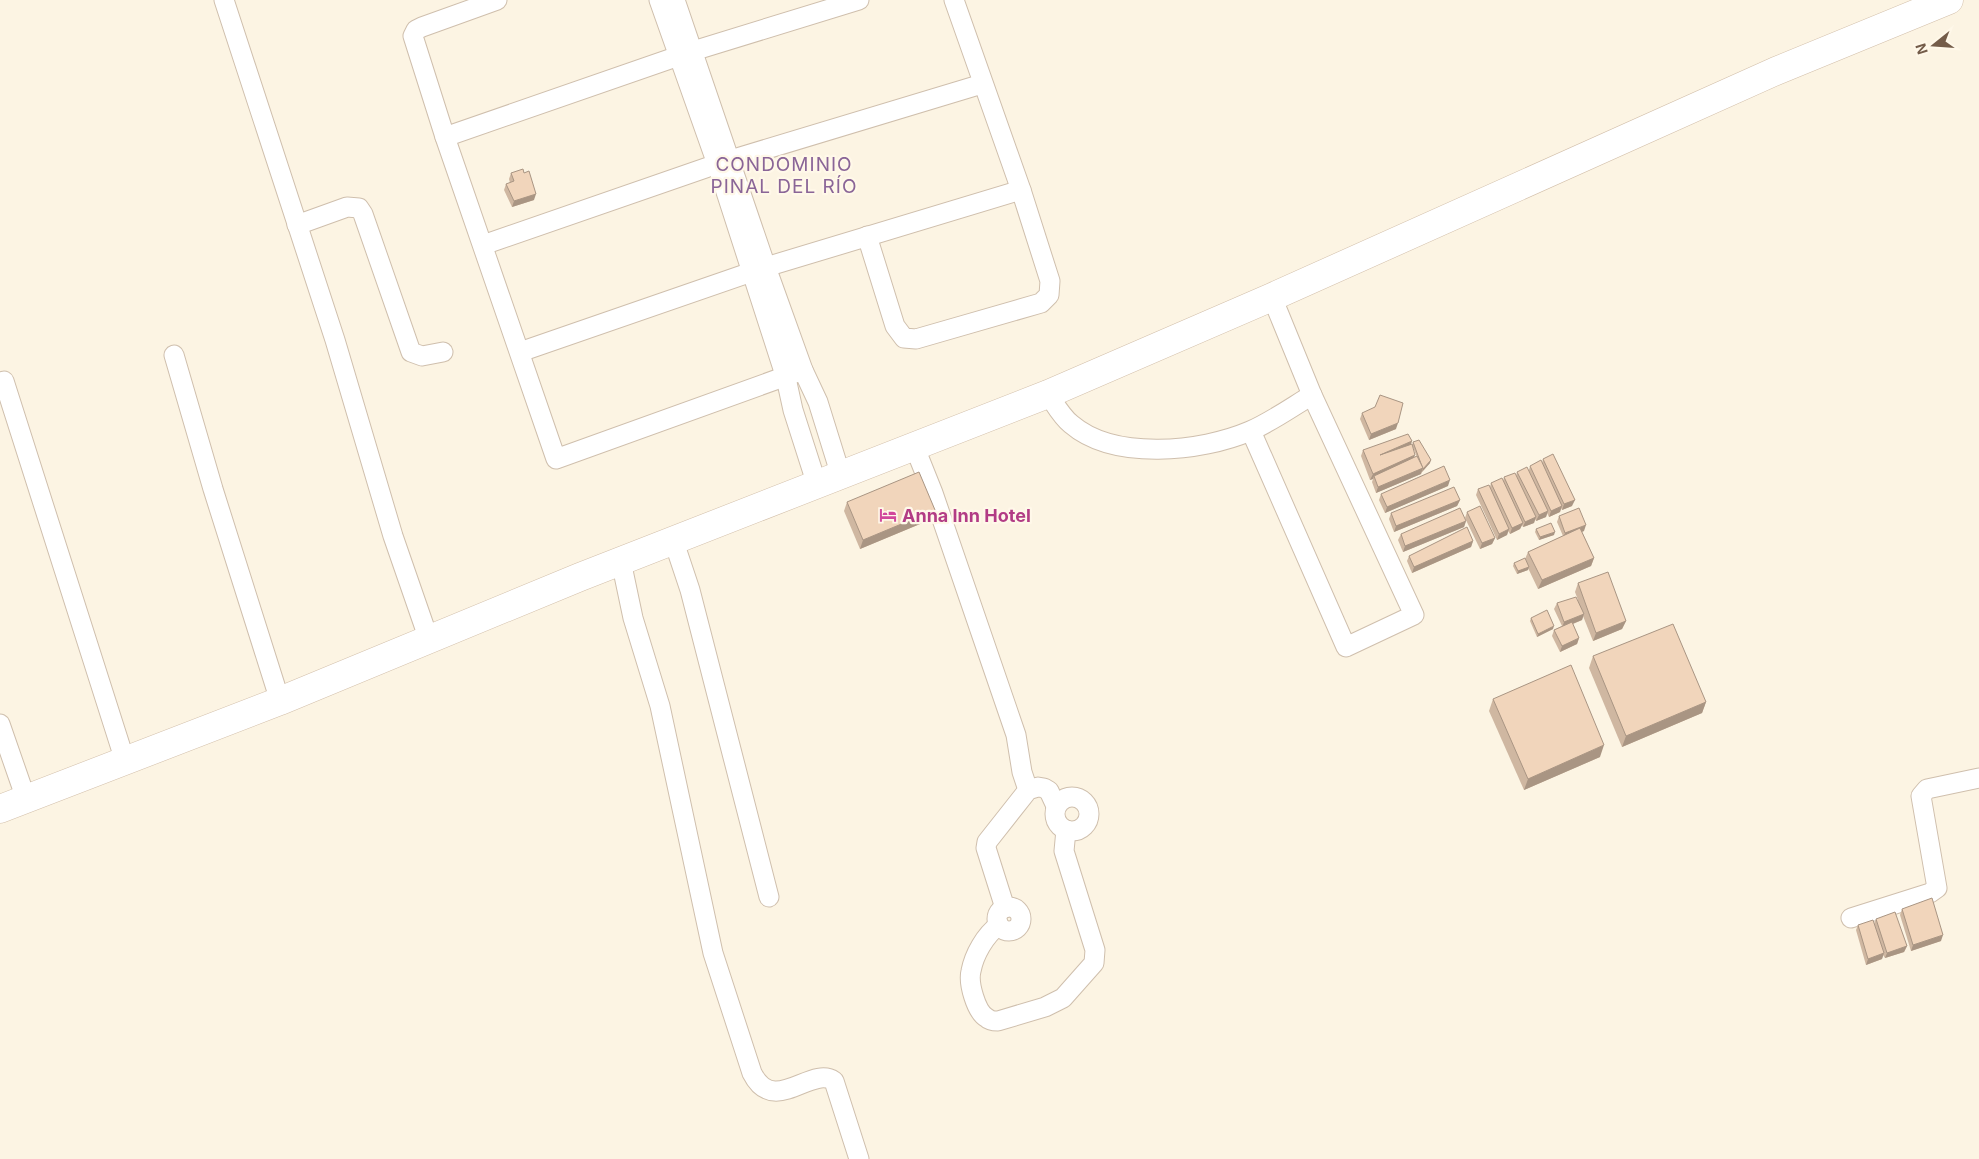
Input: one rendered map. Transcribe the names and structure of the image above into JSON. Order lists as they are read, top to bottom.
{
  "districts": ["CONDOMINIO PINAL DEL RÍO"],
  "places": {
    "hotel": ["Anna Inn Hotel"]
  },
  "north": "left"
}
